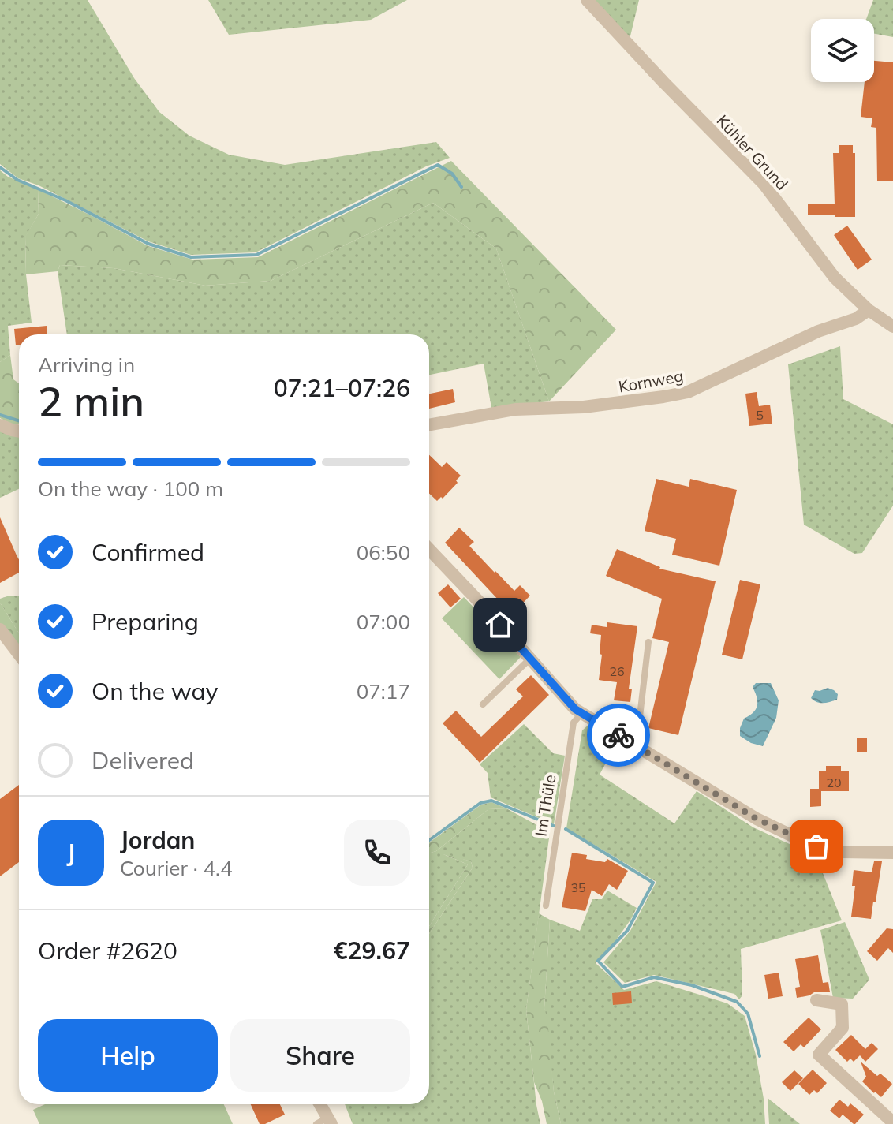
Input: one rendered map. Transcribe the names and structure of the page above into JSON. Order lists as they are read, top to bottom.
{
  "streets": {
    "street": ["Kühler Grund", "Kornweg"],
    "lane": ["Im Thüle"]
  },
  "crossings": [
    ["Kühler Grund", "Kornweg"]
  ],
  "house_numbers": [
    "5",
    "26",
    "20",
    "35"
  ],
  "page": {
    "heading": ["2 min", "Arriving in", "07:21–07:26"],
    "panel": [
      "Jordan",
      "Courier · 4.4",
      "Order #2620",
      "€29.67"
    ],
    "bar": "On the way · 100 m",
    "list": [
      ["Confirmed", "06:50"],
      ["Preparing", "07:00"],
      ["On the way", "07:17"],
      "Delivered"
    ],
    "round": "J",
    "buttons": ["Help", "Share"]
  }
}
